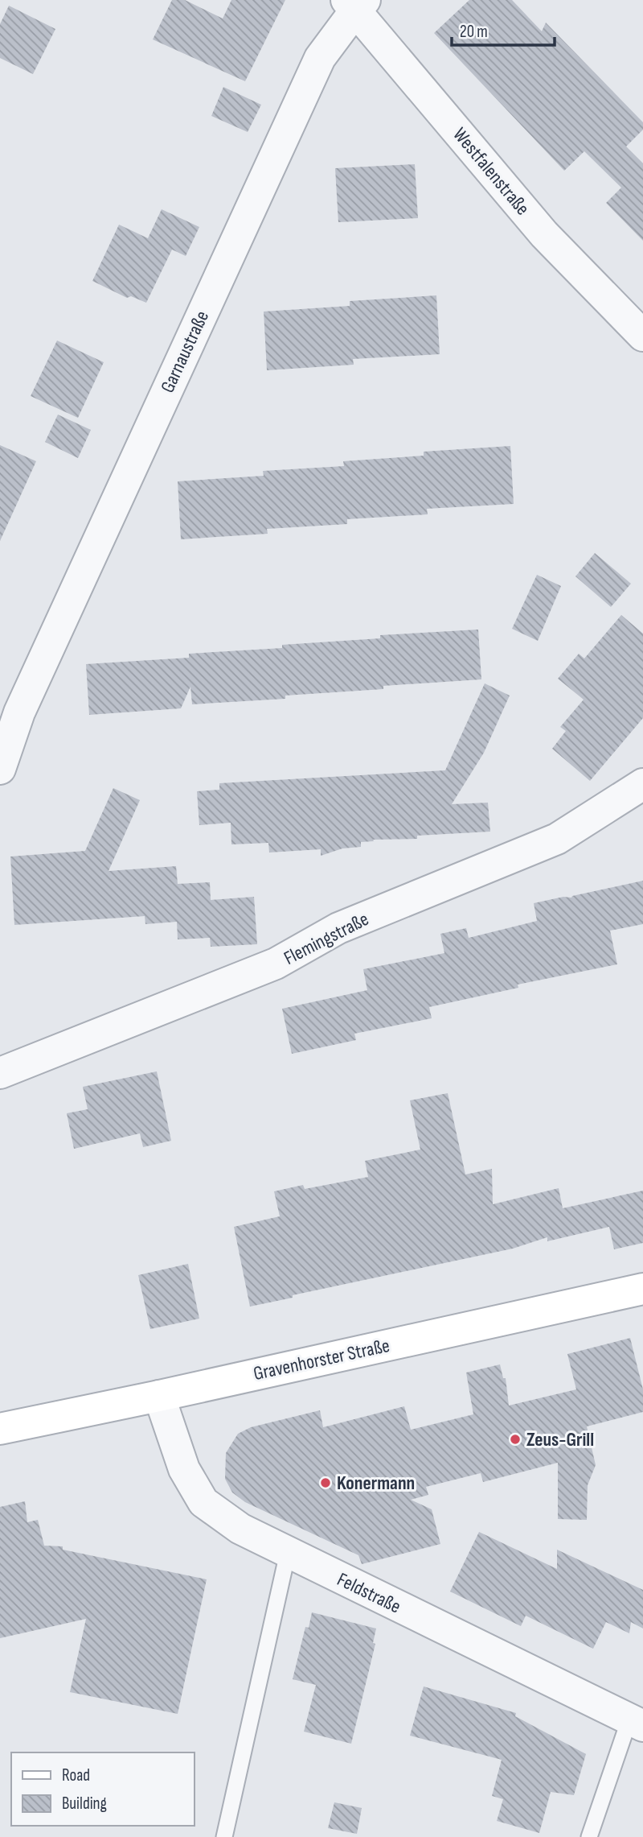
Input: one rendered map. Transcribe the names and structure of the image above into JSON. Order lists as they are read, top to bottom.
{
  "streets": {
    "main road": ["Gravenhorster Straße"],
    "street": [
      "Westfalenstraße",
      "Garnaustraße",
      "Flemingstraße",
      "Feldstraße"
    ]
  },
  "crossings": [
    ["Westfalenstraße", "Garnaustraße"],
    ["Gravenhorster Straße", "Feldstraße"]
  ],
  "places": ["Zeus-Grill", "Konermann"],
  "legend": ["Road", "Building"],
  "scale_bar": "20 m"
}
